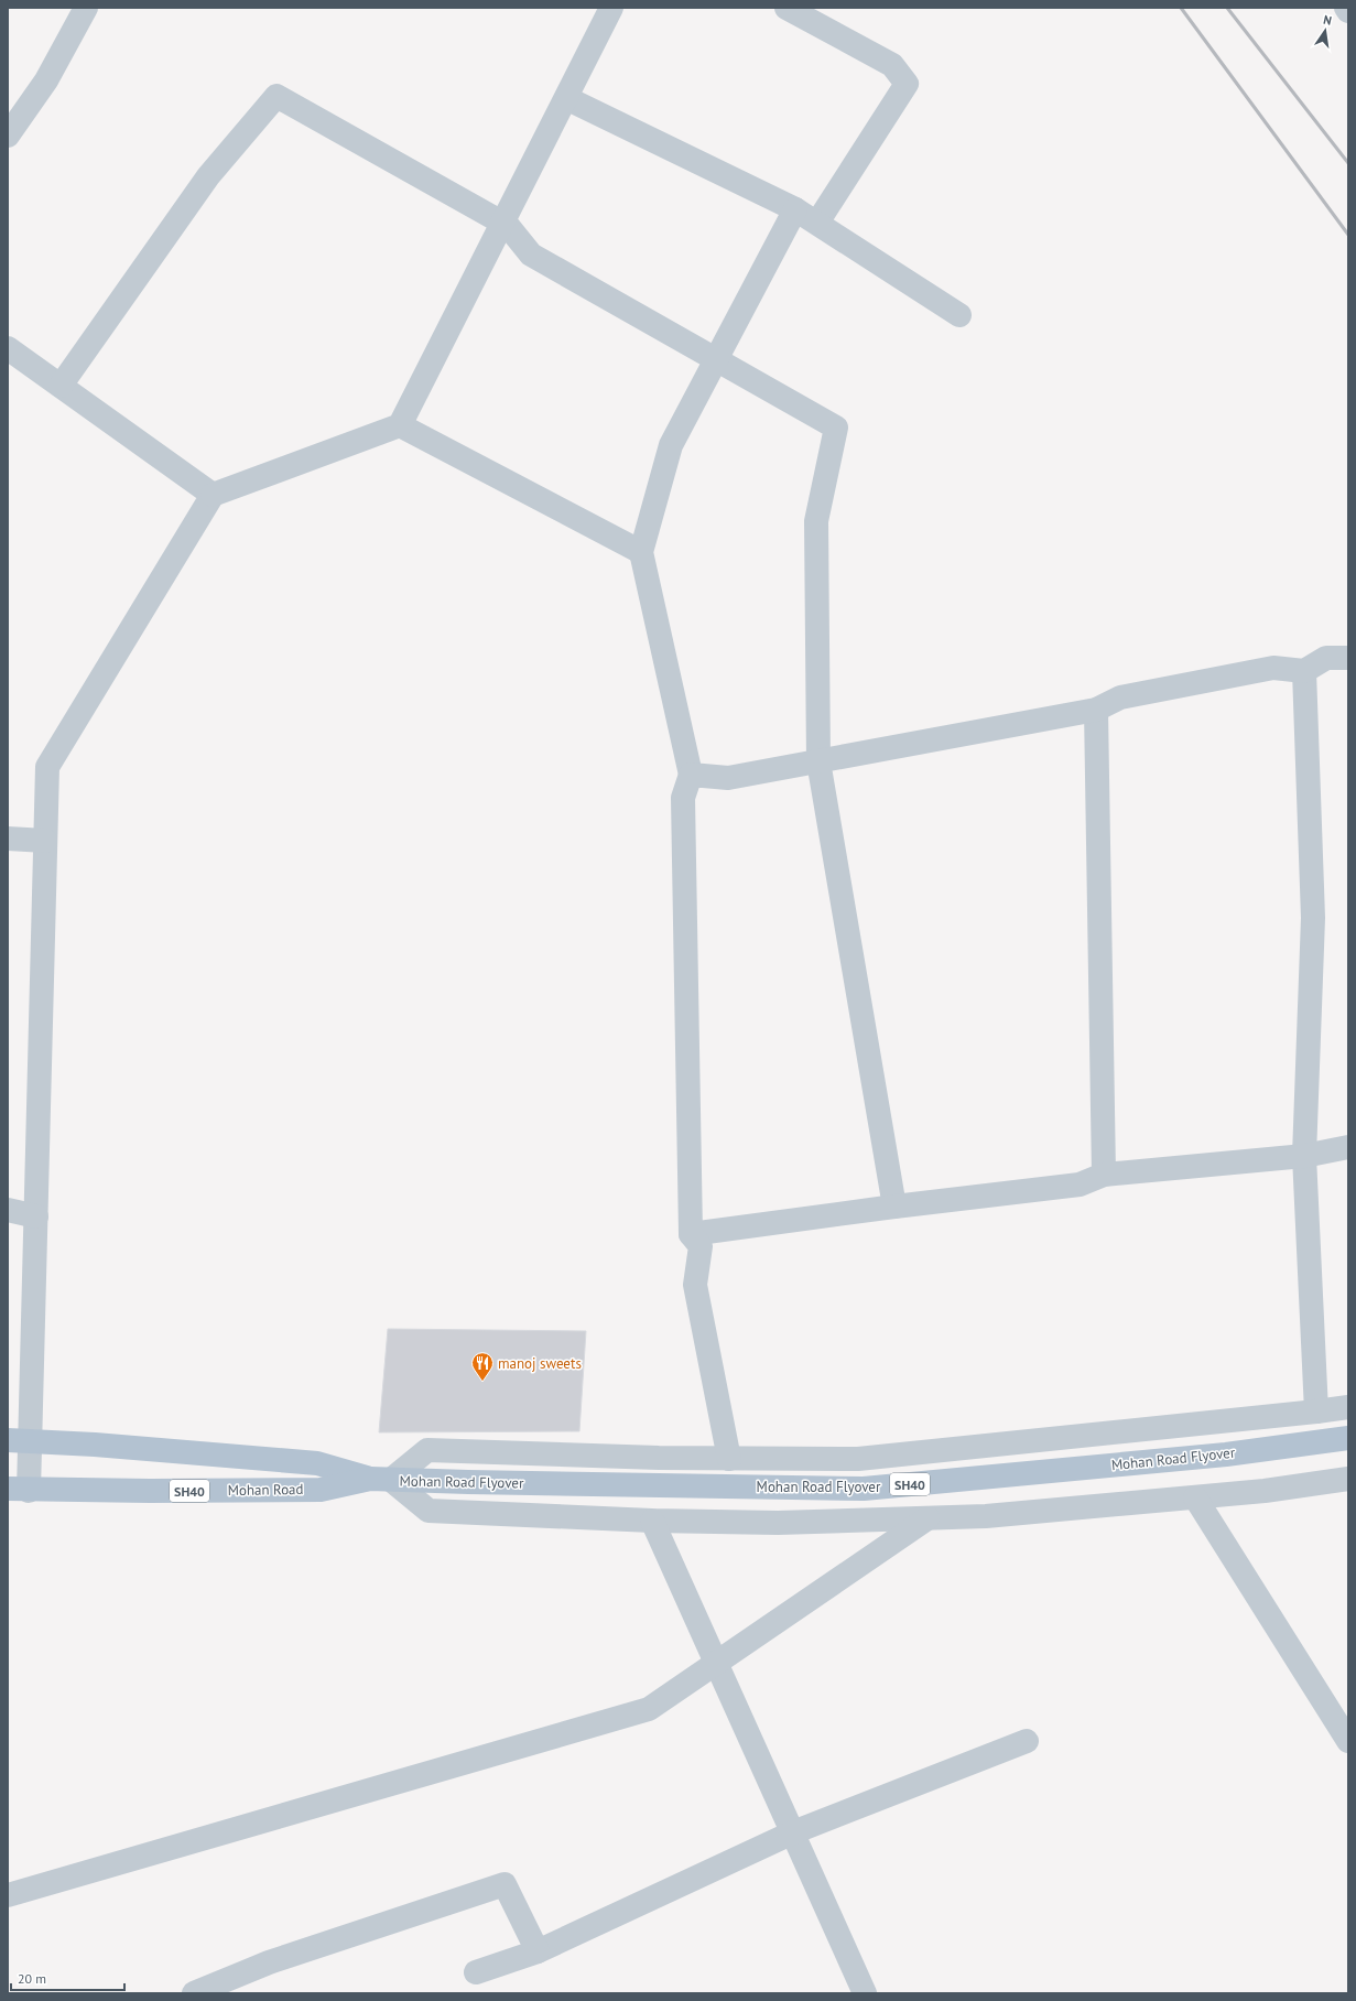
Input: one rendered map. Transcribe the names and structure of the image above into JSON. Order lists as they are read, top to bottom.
{
  "streets": {
    "main road": ["Mohan Road Flyover", "SH40", "Mohan Road"]
  },
  "crossings": [
    ["Mohan Road Flyover", "Mohan Road"]
  ],
  "places": {
    "restaurant": ["manoj sweets"]
  },
  "scale_bar": "20 m",
  "north": "top"
}
